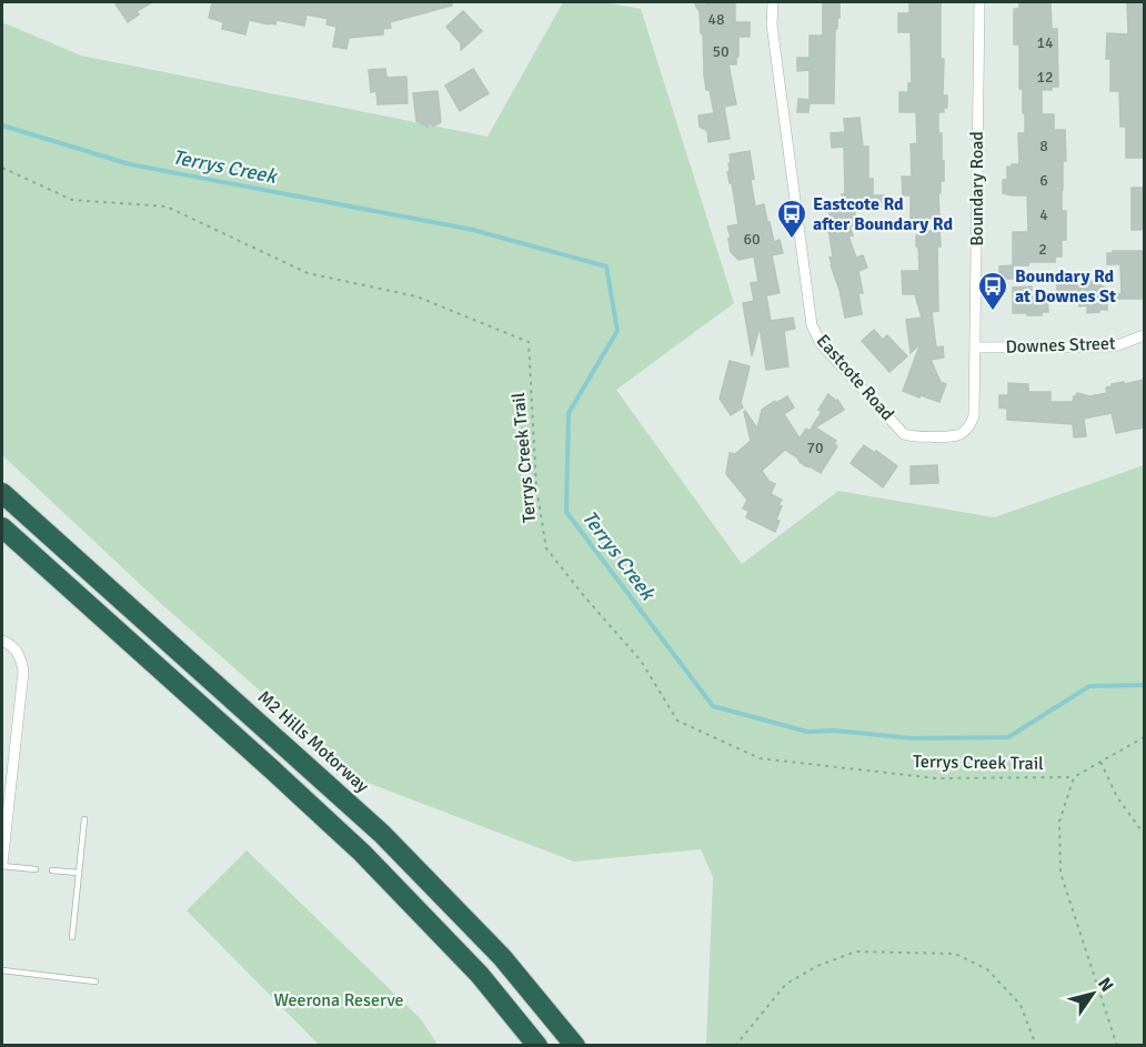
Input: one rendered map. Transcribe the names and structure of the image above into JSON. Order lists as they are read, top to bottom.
{
  "streets": {
    "highway": ["M2 Hills Motorway"],
    "street": ["Boundary Road", "Downes Street", "Eastcote Road"],
    "path": ["Terrys Creek Trail"]
  },
  "crossings": [
    ["Boundary Road", "Downes Street"],
    ["Boundary Road", "Eastcote Road"]
  ],
  "water": ["Terrys Creek"],
  "parks": ["Weerona Reserve"],
  "places": {
    "bus stop": ["Eastcote Rd after Boundary Rd", "Boundary Rd at Downes St"]
  },
  "house_numbers": [
    "48",
    "14",
    "50",
    "12",
    "8",
    "6",
    "4",
    "60",
    "2",
    "70"
  ],
  "north": "top right"
}
